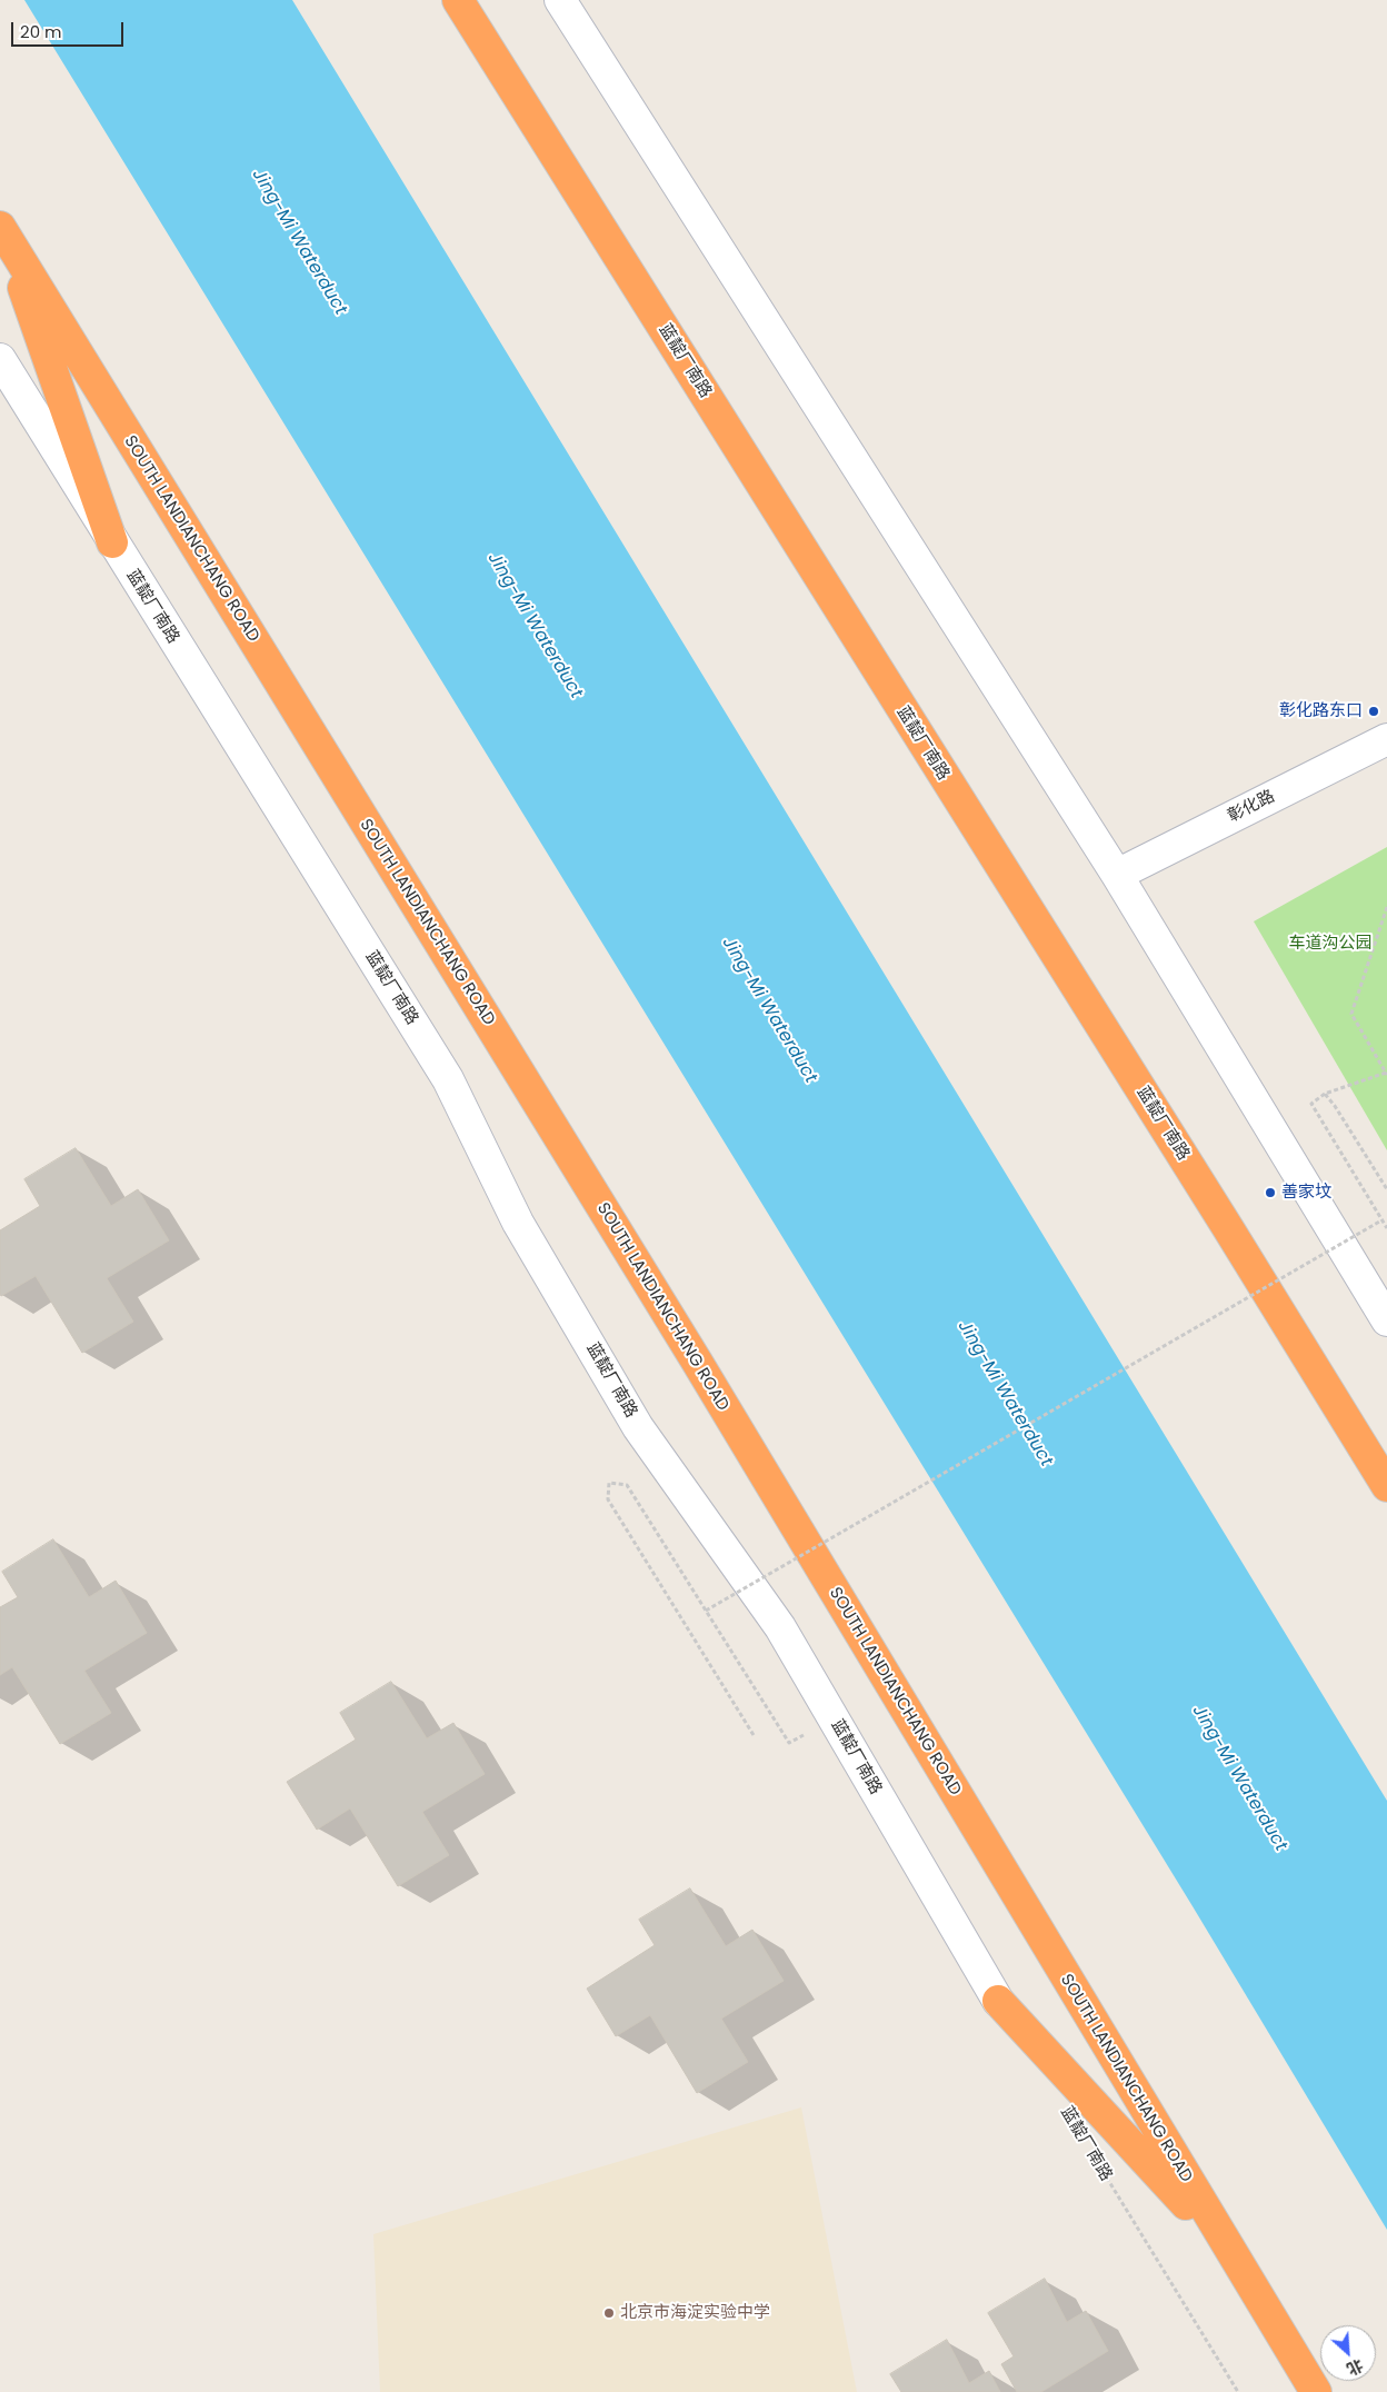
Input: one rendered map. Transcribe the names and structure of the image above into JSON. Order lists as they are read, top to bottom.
{
  "streets": {
    "highway": ["蓝靛厂南路", "SOUTH LANDIANCHANG ROAD"],
    "street": ["彰化路"]
  },
  "water": ["Jing-Mi Waterduct"],
  "parks": ["车道沟公园"],
  "places": ["彰化路东口", "善家坟", "北京市海淀实验中学"],
  "scale_bar": "20 m",
  "north": "bottom right"
}
